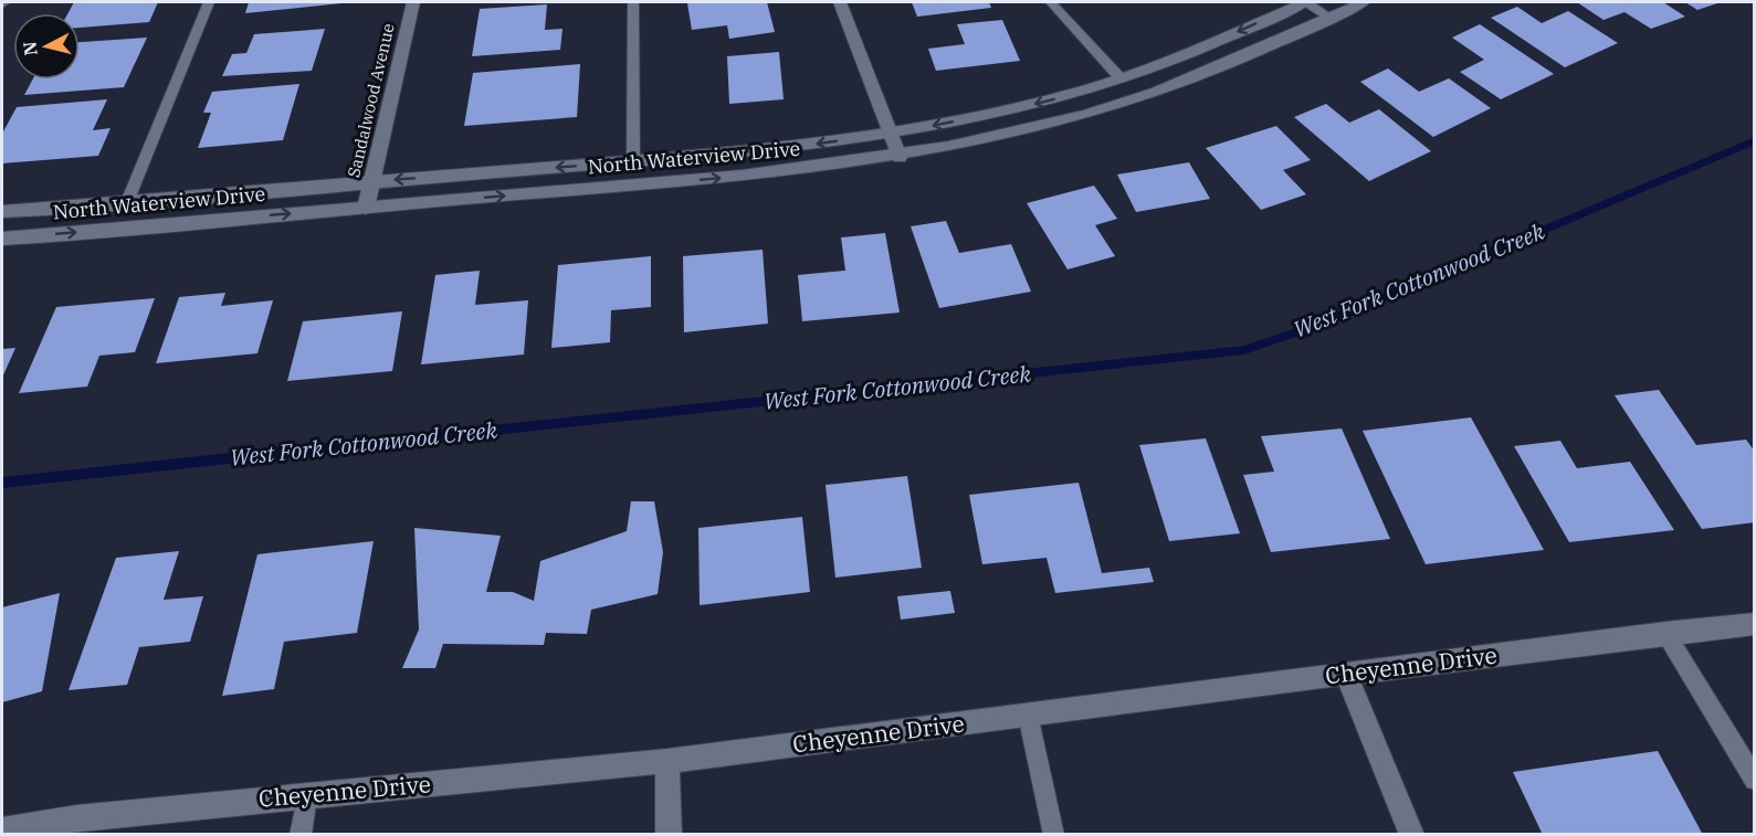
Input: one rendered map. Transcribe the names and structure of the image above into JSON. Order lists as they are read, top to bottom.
{
  "streets": {
    "street": ["Sandalwood Avenue", "North Waterview Drive", "Cheyenne Drive"]
  },
  "crossings": [
    ["Sandalwood Avenue", "North Waterview Drive"]
  ],
  "water": ["West Fork Cottonwood Creek"],
  "north": "left"
}
